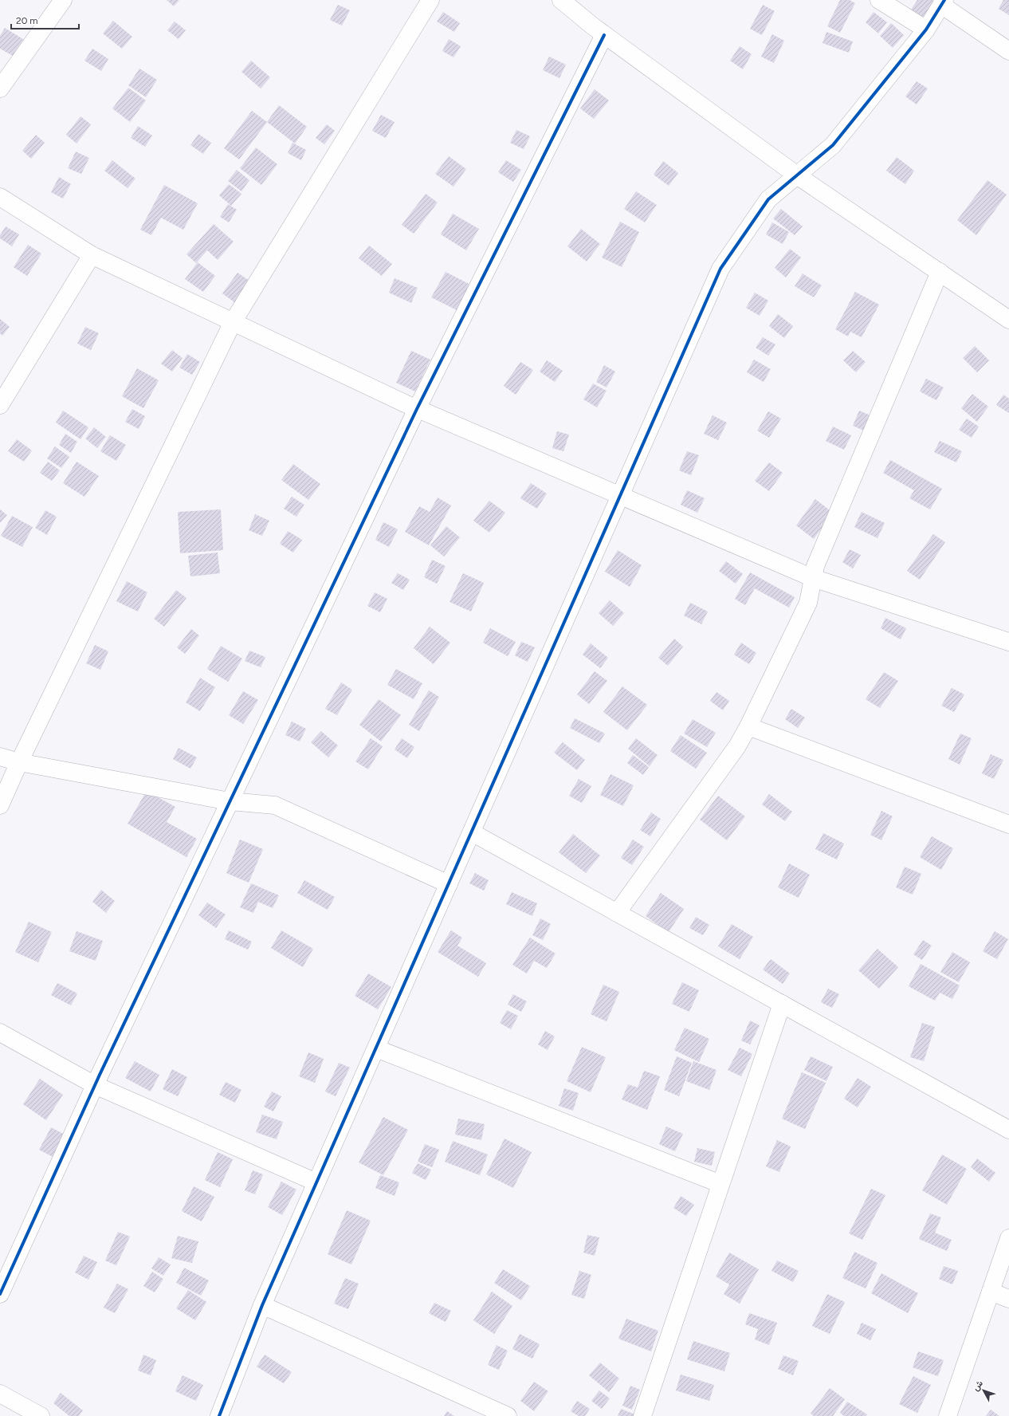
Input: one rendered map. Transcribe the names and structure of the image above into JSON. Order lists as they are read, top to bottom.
{
  "scale_bar": "20 m",
  "north": "top left"
}
